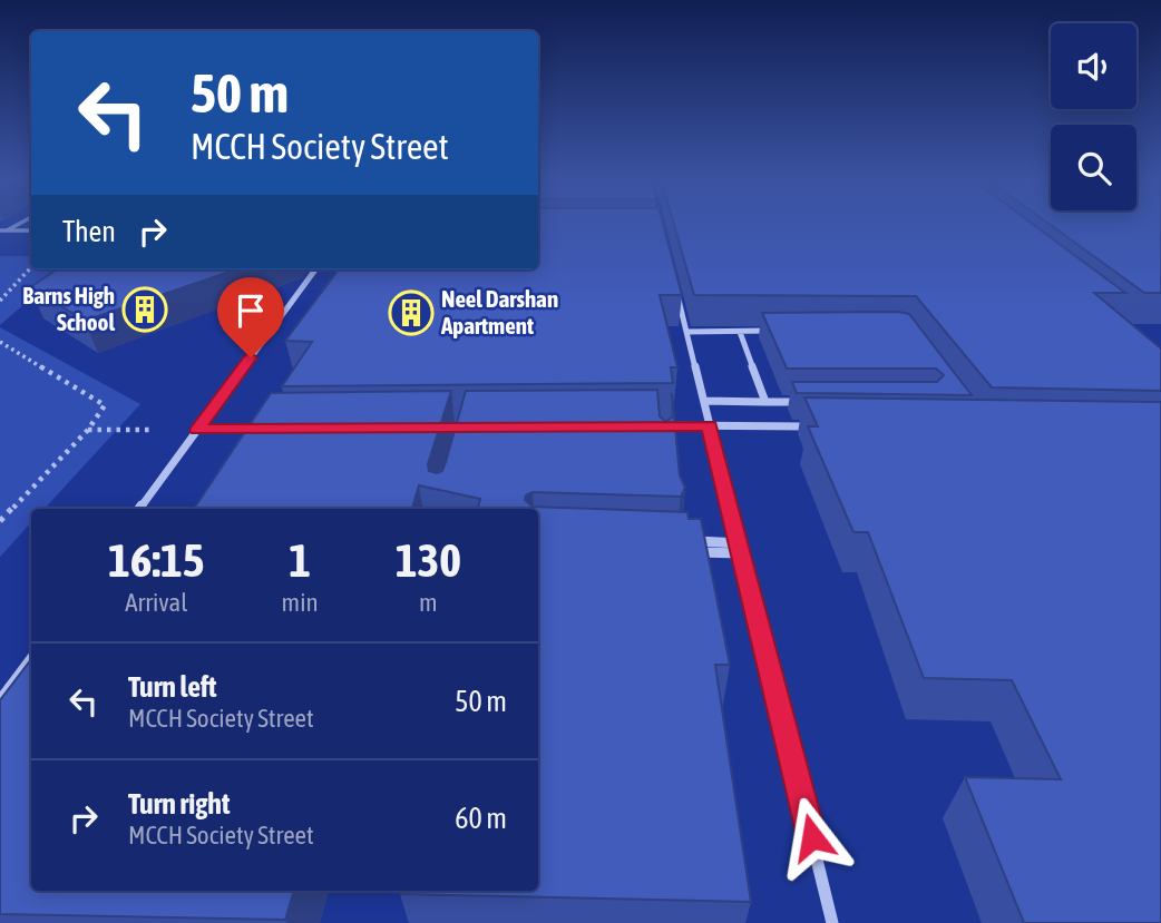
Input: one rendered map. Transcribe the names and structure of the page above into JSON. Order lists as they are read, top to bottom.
{
  "places": {
    "building": ["Barns High School", "Neel Darshan Apartment"]
  },
  "page": {
    "turn": ["50 m", "MCCH Society Street"],
    "then": "Then",
    "eta": [
      "16:15",
      "Arrival",
      "1",
      "min",
      "130",
      "m"
    ],
    "list": [
      {
        "name": "Turn left",
        "note": "MCCH Society Street",
        "value": "50 m"
      },
      {
        "name": "Turn right",
        "note": "MCCH Society Street",
        "value": "60 m"
      }
    ]
  }
}
